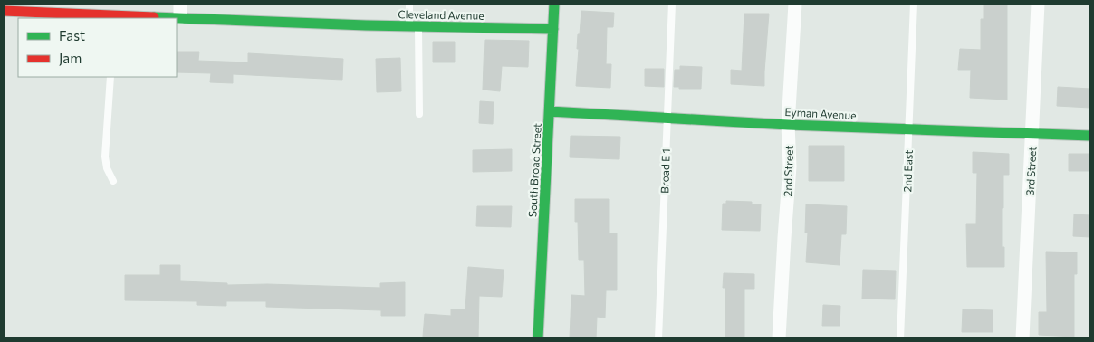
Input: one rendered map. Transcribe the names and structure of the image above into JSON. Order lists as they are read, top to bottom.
{
  "streets": {
    "street": [
      "Cleveland Avenue",
      "Eyman Avenue",
      "South Broad Street",
      "2nd Street",
      "3rd Street"
    ],
    "lane": ["Broad E 1", "2nd East"]
  },
  "crossings": [
    ["Cleveland Avenue", "South Broad Street"],
    ["Eyman Avenue", "South Broad Street"],
    ["Eyman Avenue", "Broad E 1"],
    ["Eyman Avenue", "2nd Street"],
    ["Eyman Avenue", "2nd East"],
    ["Eyman Avenue", "3rd Street"]
  ],
  "legend": ["Fast", "Jam"]
}
